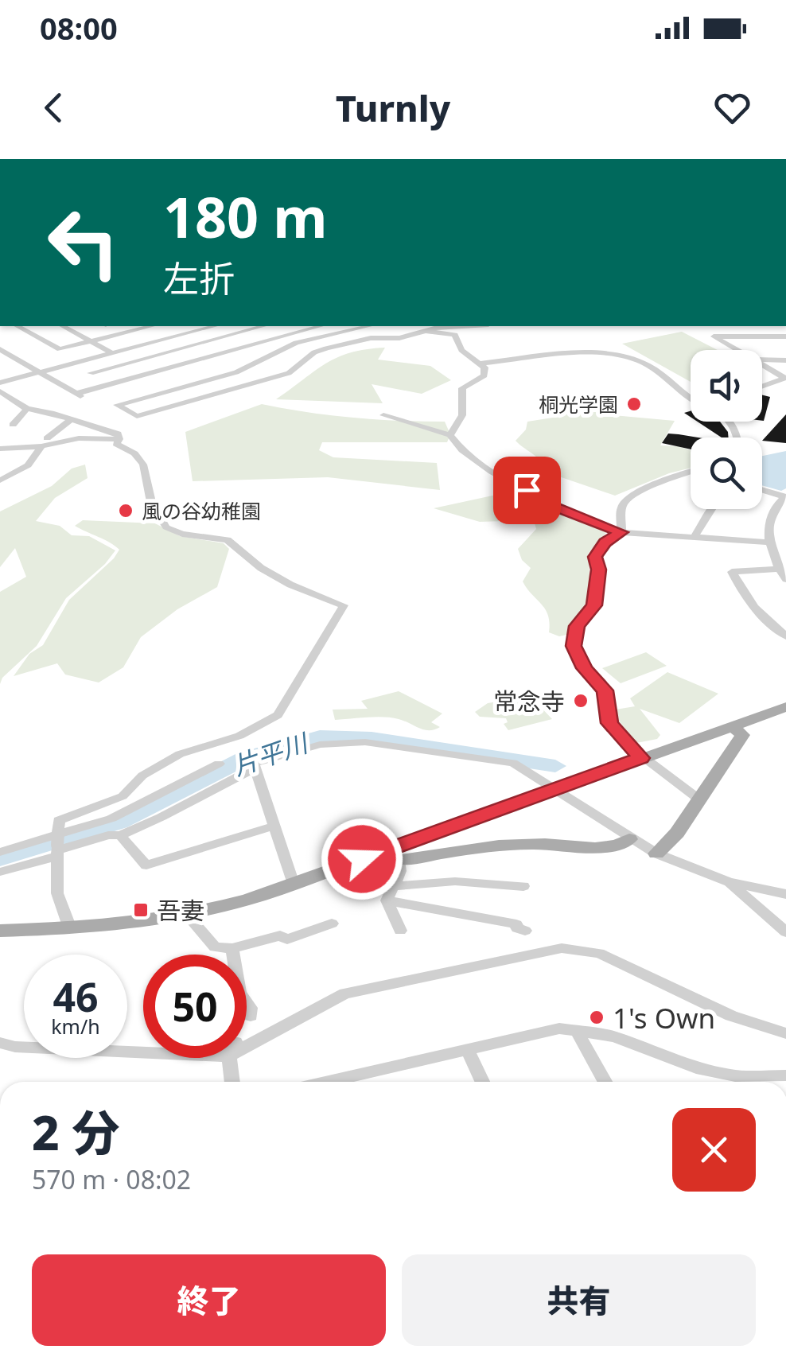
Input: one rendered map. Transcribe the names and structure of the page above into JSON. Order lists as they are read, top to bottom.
{
  "water": ["片平川"],
  "places": {
    "other": [
      "桐光学園",
      "風の谷幼稚園",
      "常念寺",
      "1's Own"
    ],
    "transit": ["吾妻"]
  },
  "page": {
    "status": "08:00",
    "header": "Turnly",
    "turn": ["180 m", "左折"],
    "speed": "46 km/h",
    "limit": "50",
    "heading": ["2 分", "570 m · 08:02"],
    "buttons": ["終了", "共有"]
  }
}
